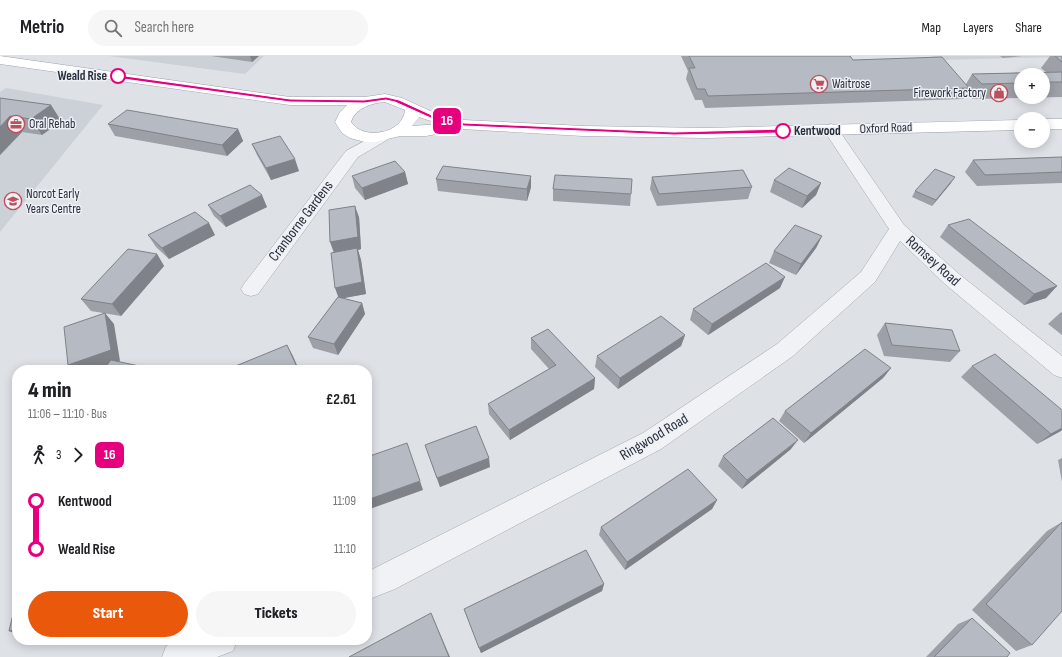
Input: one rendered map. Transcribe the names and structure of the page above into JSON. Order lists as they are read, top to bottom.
{
  "streets": {
    "main road": ["Oxford Road"],
    "street": ["Cranborne Gardens", "Romsey Road", "Ringwood Road"]
  },
  "crossings": [
    ["Oxford Road", "Romsey Road"],
    ["Romsey Road", "Ringwood Road"]
  ],
  "places": {
    "other": ["Weald Rise", "Kentwood"],
    "supermarket": ["Waitrose"],
    "shop": ["Firework Factory"],
    "office": ["Oral Rehab"],
    "school or university": ["Norcot Early Years Centre"]
  },
  "lines": ["bus line 16"],
  "page": {
    "header": "Metrio",
    "search": "Search here",
    "nav": ["Map", "Layers", "Share"],
    "on_map": "16",
    "map_buttons": ["+", "−"],
    "heading": ["4 min", "11:06 – 11:10 · Bus", "£2.61"],
    "legs": ["3", "16"],
    "list": [
      {
        "name": "Kentwood",
        "value": "11:09"
      },
      {
        "name": "Weald Rise",
        "value": "11:10"
      }
    ],
    "buttons": ["Start", "Tickets"]
  }
}
